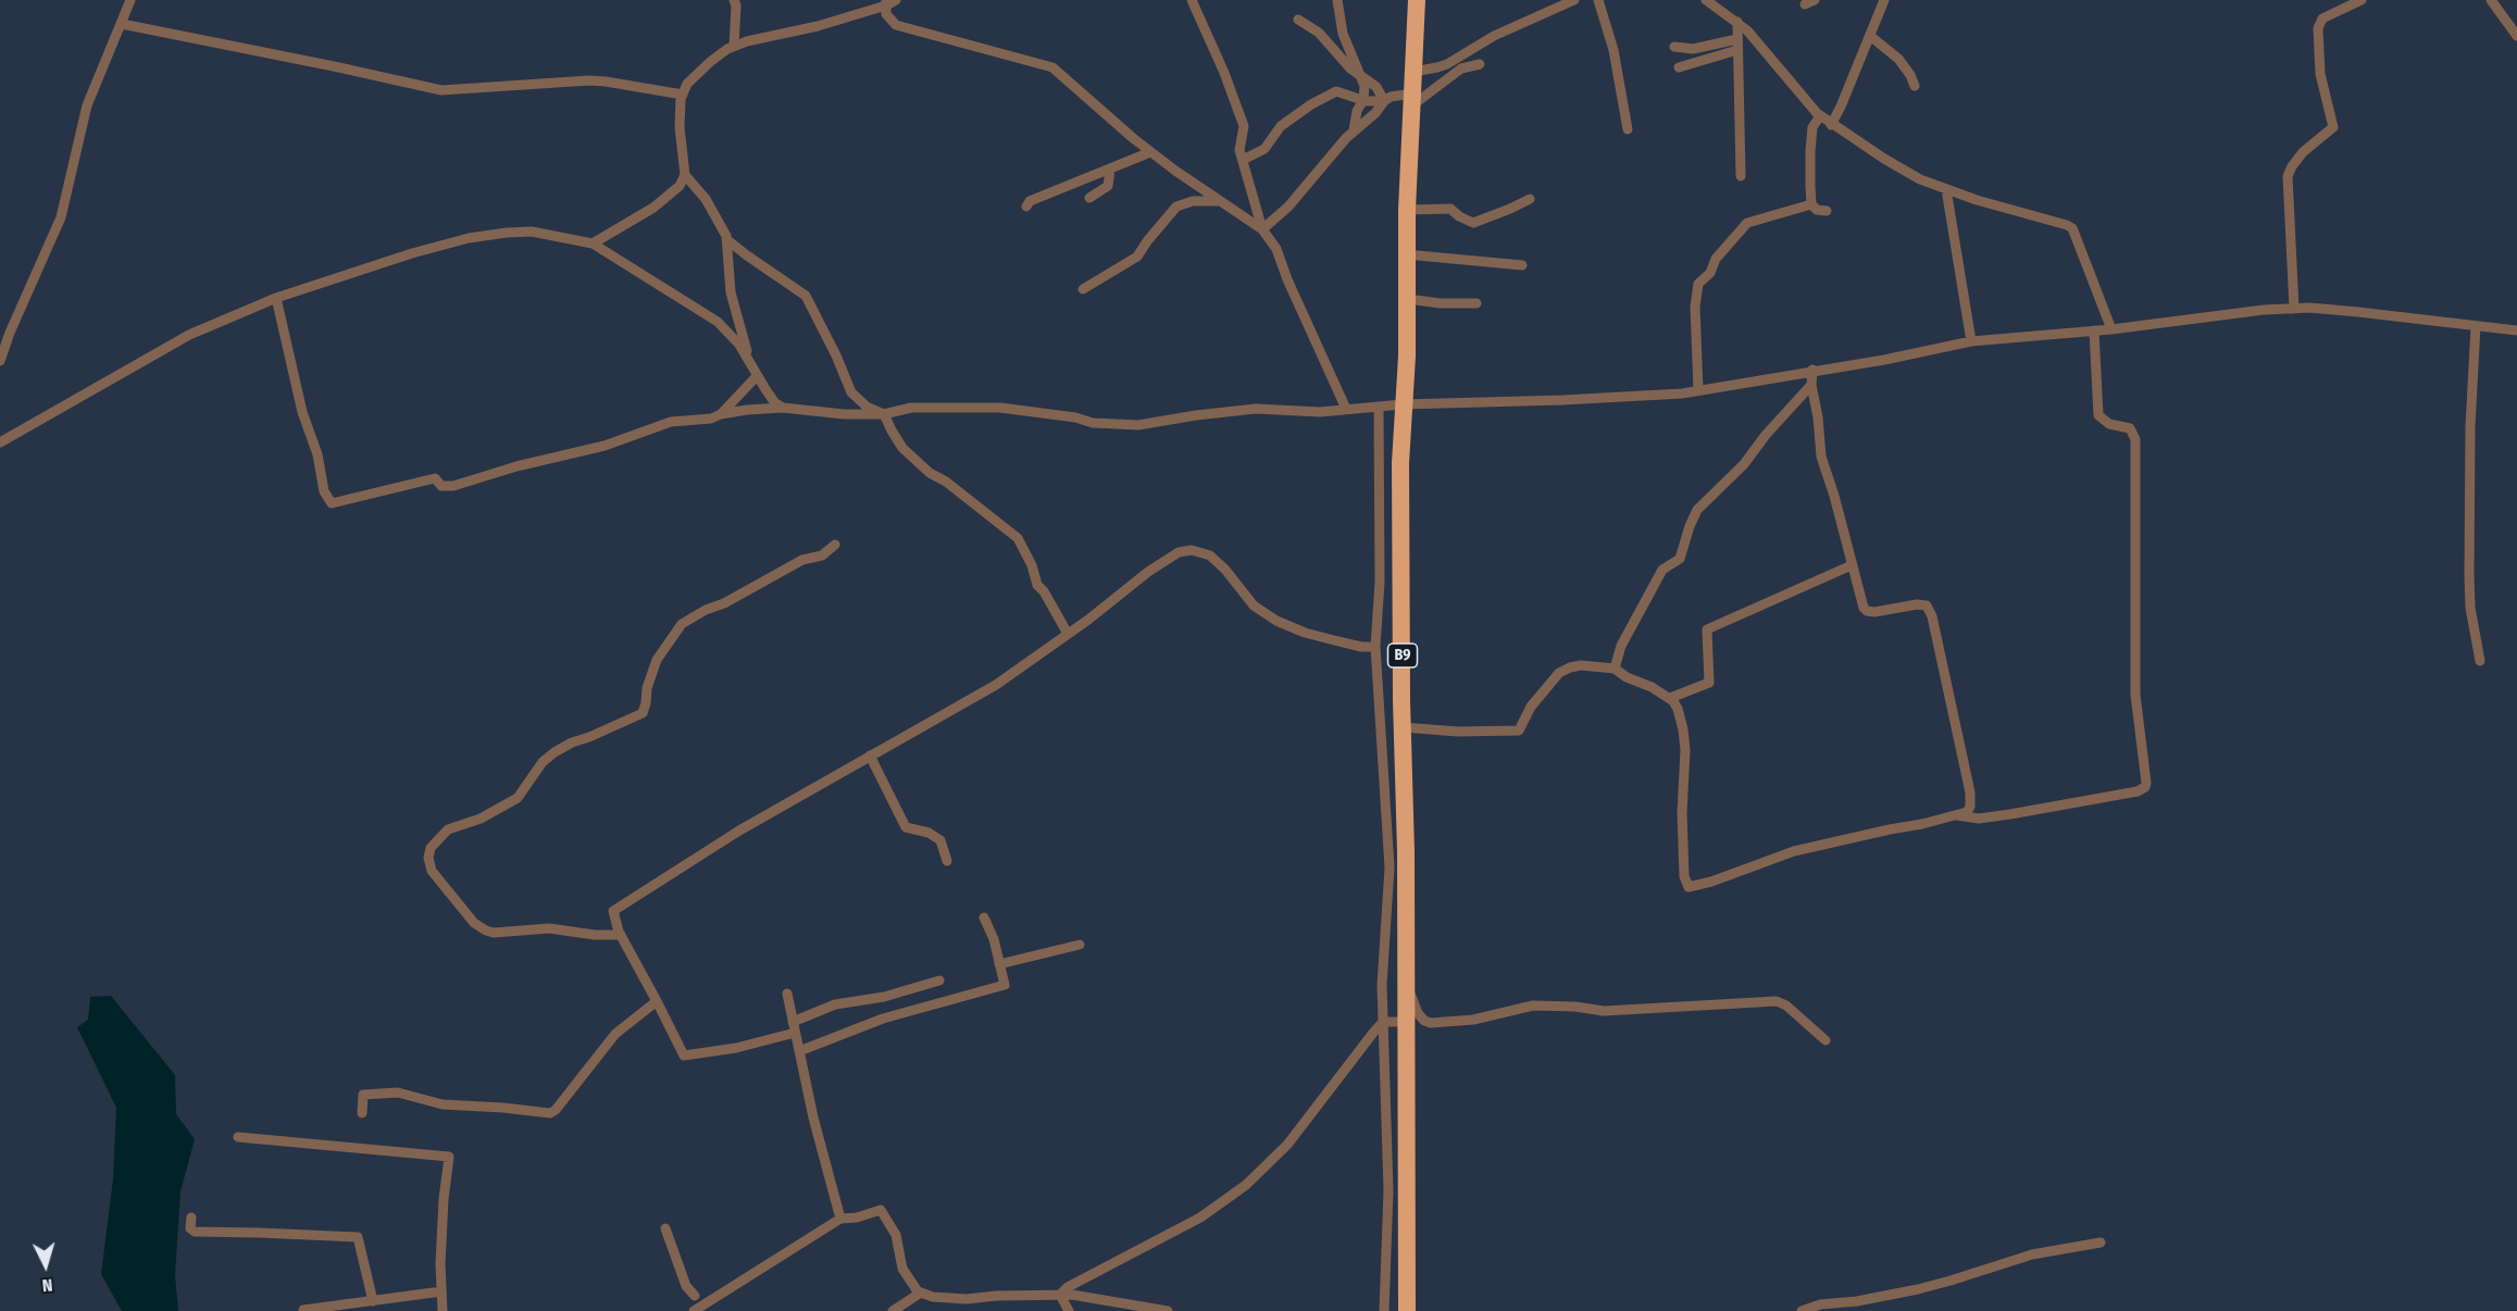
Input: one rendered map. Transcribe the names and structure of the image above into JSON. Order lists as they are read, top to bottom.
{
  "streets": {
    "highway": ["B9"]
  },
  "north": "bottom"
}
